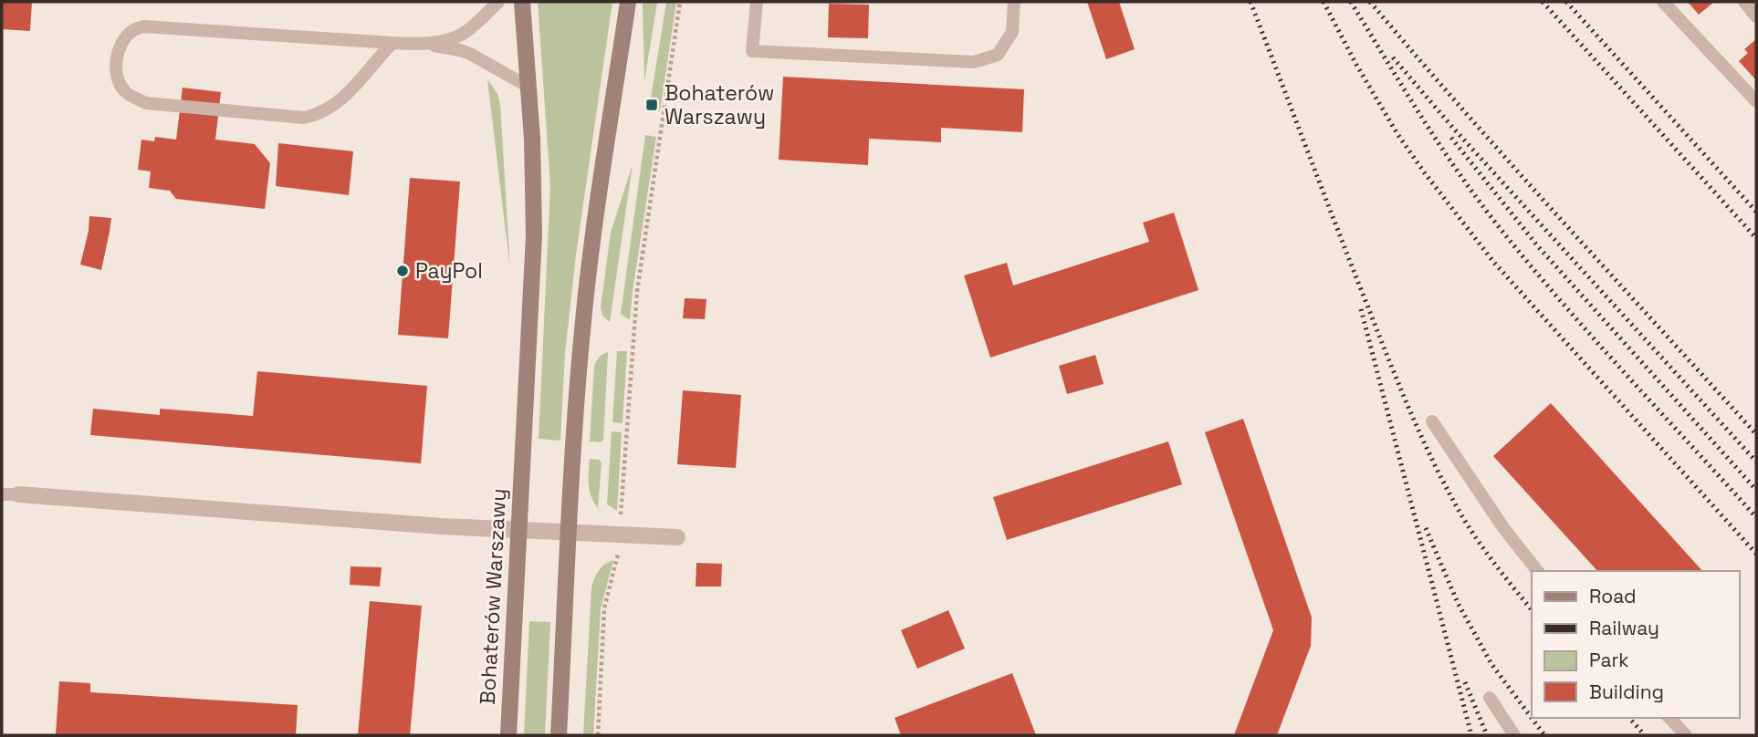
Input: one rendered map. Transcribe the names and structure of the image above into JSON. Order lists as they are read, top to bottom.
{
  "streets": {
    "street": ["Bohaterów Warszawy"]
  },
  "places": {
    "transit": ["Bohaterów Warszawy"],
    "other": ["PayPol"]
  },
  "legend": [
    "Road",
    "Railway",
    "Park",
    "Building"
  ]
}
